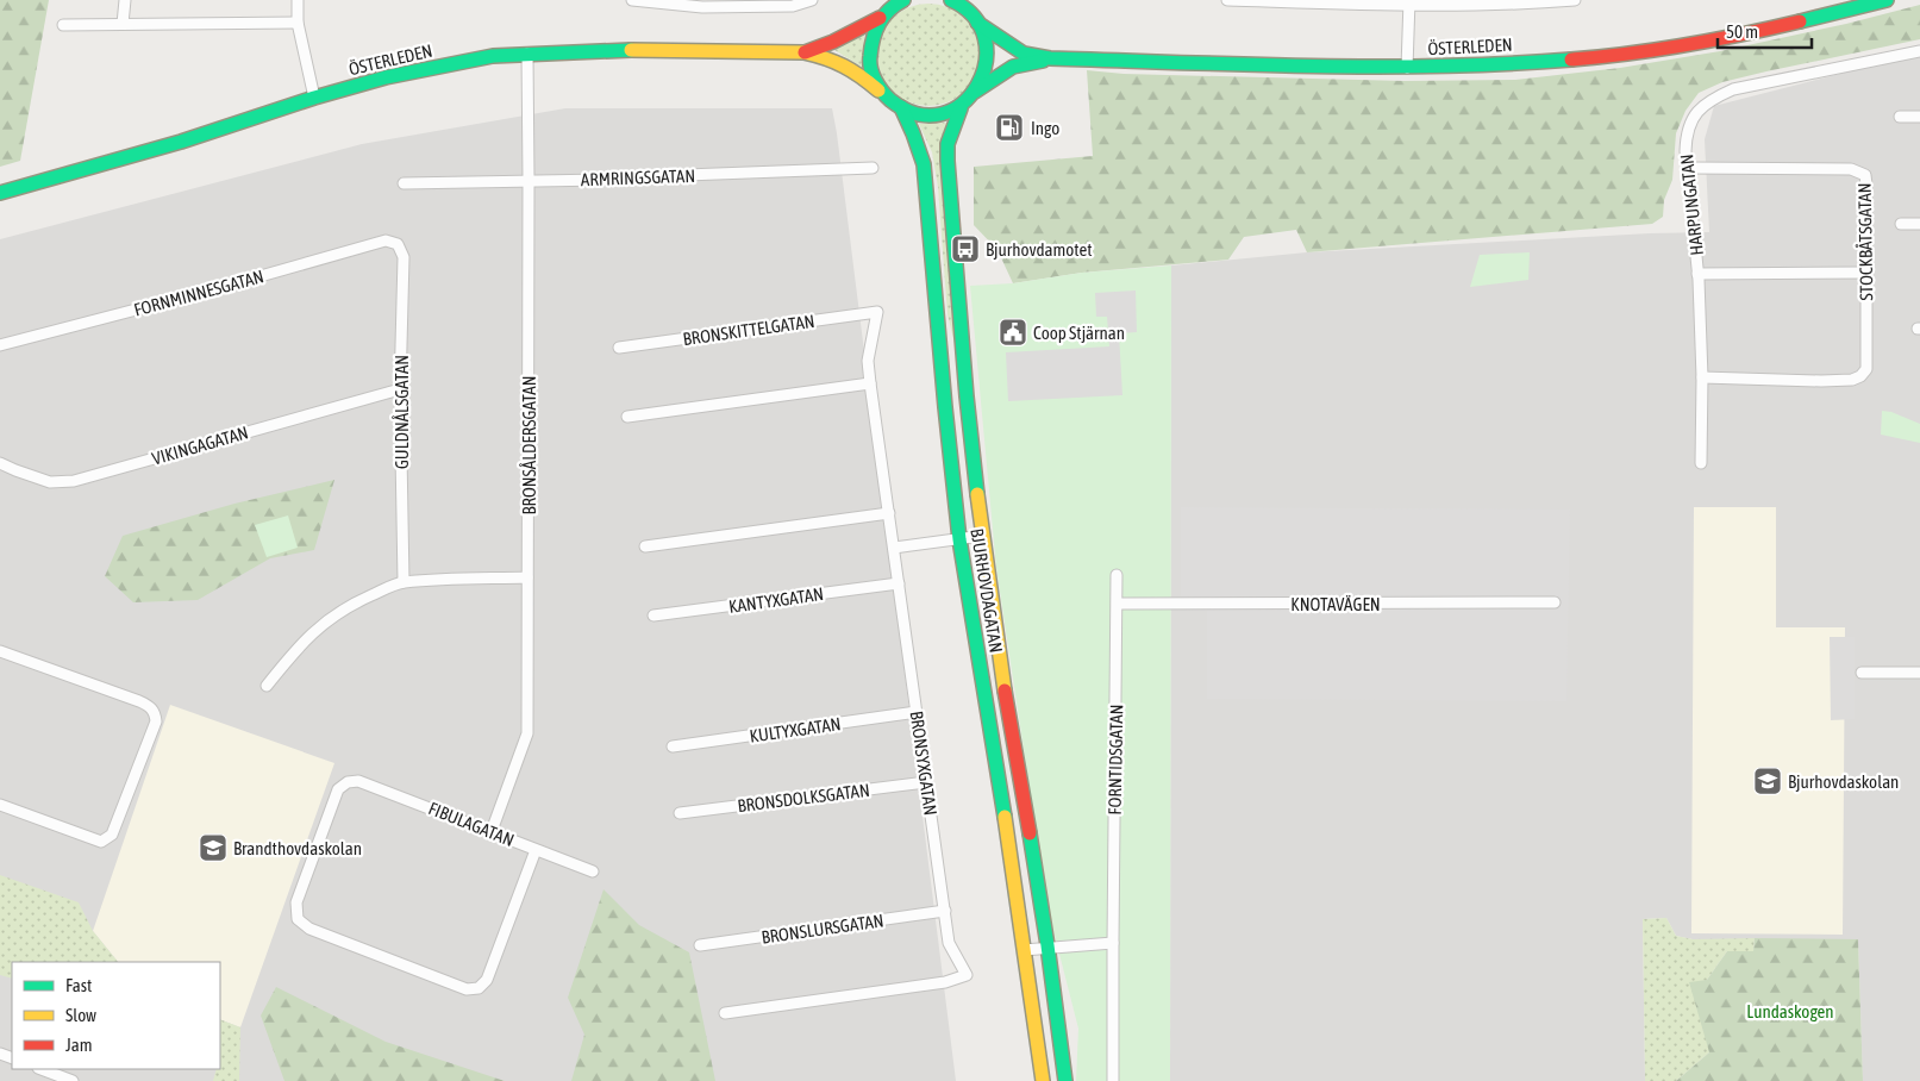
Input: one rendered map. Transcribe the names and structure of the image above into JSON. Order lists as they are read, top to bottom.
{
  "streets": {
    "main road": ["ÖSTERLEDEN", "BJURHOVDAGATAN"],
    "street": [
      "ARMRINGSGATAN",
      "HARPUNGATAN",
      "STOCKBÅTSGATAN",
      "FORNMINNESGATAN",
      "BRONSKITTELGATAN",
      "GULDNÅLSGATAN",
      "VIKINGAGATAN",
      "BRONSÅLDERSGATAN",
      "KANTYXGATAN",
      "KNOTAVÄGEN",
      "KULTYXGATAN",
      "FORNTIDSGATAN",
      "BRONSYXGATAN",
      "BRONSDOLKSGATAN",
      "FIBULAGATAN",
      "BRONSLURSGATAN"
    ]
  },
  "crossings": [
    ["ÖSTERLEDEN", "BRONSÅLDERSGATAN"],
    ["ARMRINGSGATAN", "BRONSÅLDERSGATAN"],
    ["HARPUNGATAN", "STOCKBÅTSGATAN"],
    ["FORNMINNESGATAN", "GULDNÅLSGATAN"],
    ["BRONSKITTELGATAN", "BRONSYXGATAN"],
    ["GULDNÅLSGATAN", "VIKINGAGATAN"],
    ["BRONSÅLDERSGATAN", "FIBULAGATAN"],
    ["KANTYXGATAN", "BRONSYXGATAN"],
    ["KNOTAVÄGEN", "FORNTIDSGATAN"],
    ["KULTYXGATAN", "BRONSYXGATAN"],
    ["BRONSYXGATAN", "BRONSDOLKSGATAN"],
    ["BRONSYXGATAN", "BRONSLURSGATAN"]
  ],
  "parks": ["Lundaskogen"],
  "places": {
    "fuel station": ["Ingo"],
    "bus stop": ["Bjurhovdamotet"],
    "public building": ["Coop Stjärnan"],
    "school or university": ["Bjurhovdaskolan", "Brandthovdaskolan"]
  },
  "legend": ["Fast", "Slow", "Jam"],
  "scale_bar": "50 m"
}
